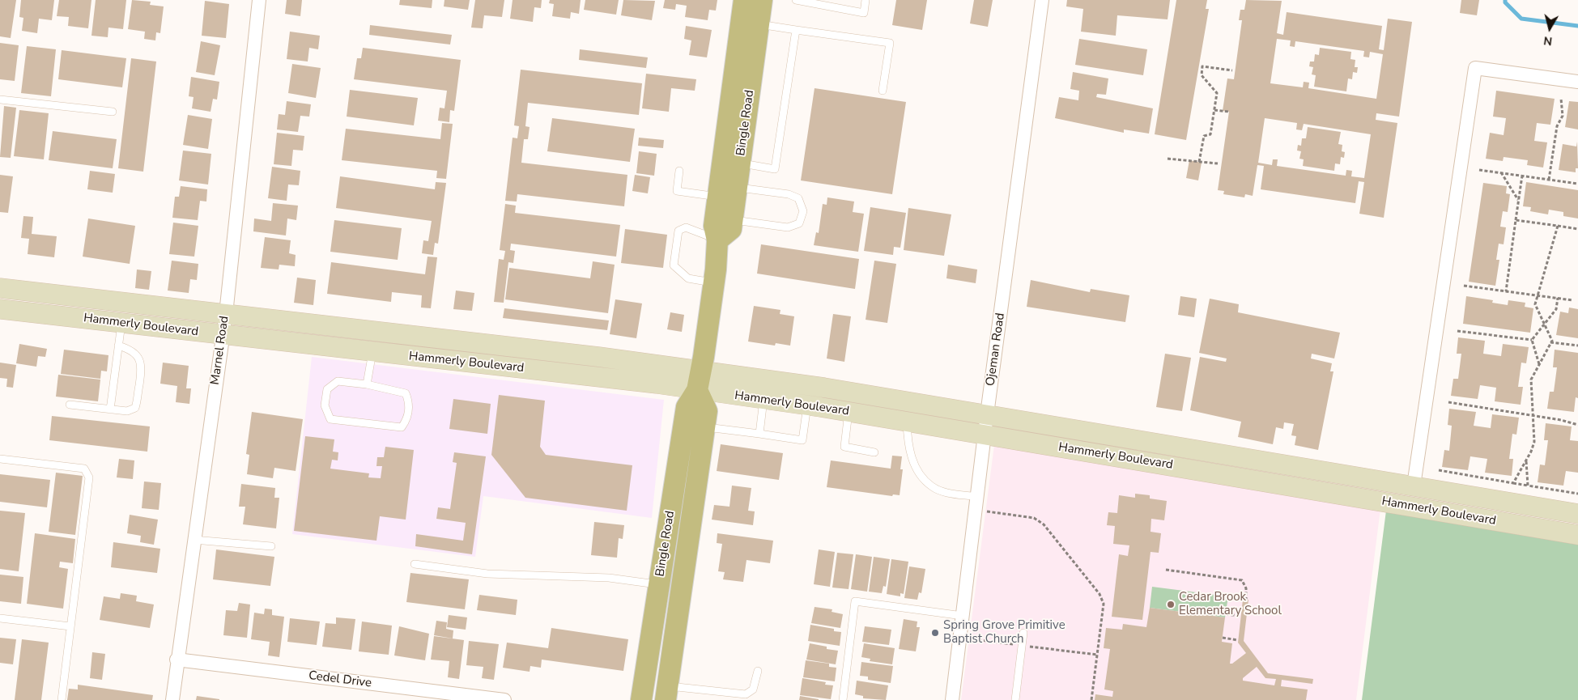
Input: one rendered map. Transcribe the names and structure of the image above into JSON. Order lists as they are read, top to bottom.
{
  "streets": {
    "main road": ["Bingle Road", "Hammerly Boulevard"],
    "street": ["Ojeman Road", "Marnel Road", "Cedel Drive"]
  },
  "crossings": [
    ["Bingle Road", "Hammerly Boulevard"],
    ["Hammerly Boulevard", "Ojeman Road"],
    ["Hammerly Boulevard", "Marnel Road"],
    ["Marnel Road", "Cedel Drive"]
  ],
  "places": ["Cedar Brook Elementary School", "Spring Grove Primitive Baptist Church"],
  "north": "bottom"
}
